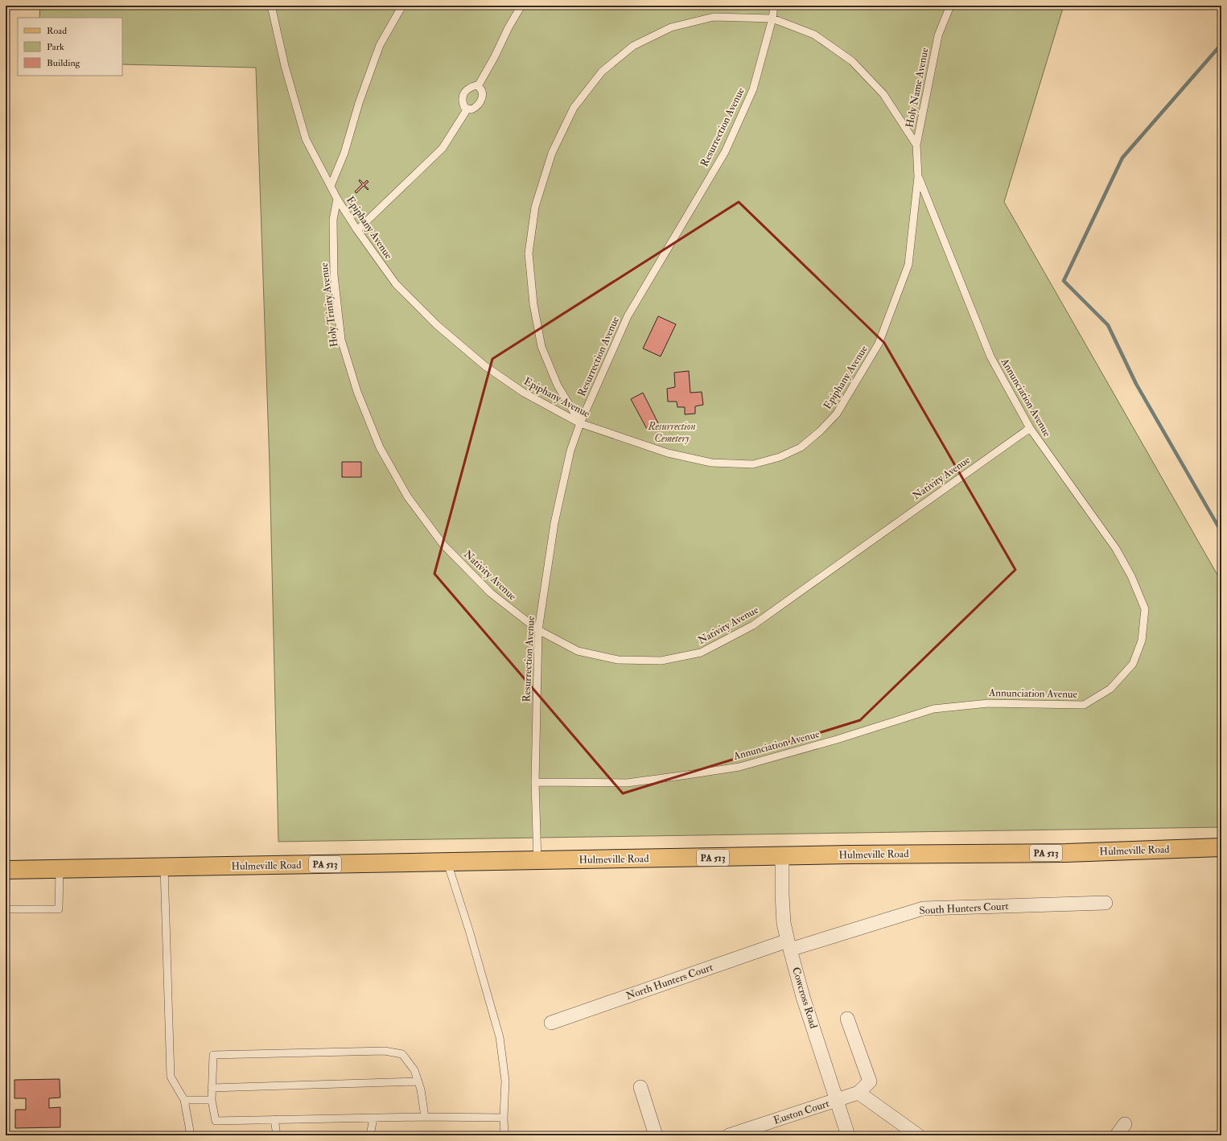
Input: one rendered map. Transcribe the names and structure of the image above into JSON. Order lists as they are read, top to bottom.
{
  "streets": {
    "main road": ["Hulmeville Road", "PA 513"],
    "street": [
      "South Hunters Court",
      "North Hunters Court",
      "Cowcross Road",
      "Euston Court"
    ],
    "lane": [
      "Holy Name Avenue",
      "Resurrection Avenue",
      "Epiphany Avenue",
      "Holy Trinity Avenue",
      "Annunciation Avenue",
      "Nativity Avenue"
    ]
  },
  "crossings": [
    ["Holy Name Avenue", "Epiphany Avenue"],
    ["Holy Name Avenue", "Annunciation Avenue"],
    ["Resurrection Avenue", "Epiphany Avenue"],
    ["Resurrection Avenue", "Annunciation Avenue"],
    ["Resurrection Avenue", "Nativity Avenue"],
    ["Resurrection Avenue", "Hulmeville Road"],
    ["Epiphany Avenue", "Holy Trinity Avenue"],
    ["Epiphany Avenue", "Annunciation Avenue"],
    ["Holy Trinity Avenue", "Nativity Avenue"],
    ["Annunciation Avenue", "Nativity Avenue"],
    ["Hulmeville Road", "Cowcross Road"],
    ["South Hunters Court", "North Hunters Court"],
    ["South Hunters Court", "Cowcross Road"],
    ["North Hunters Court", "Cowcross Road"],
    ["Cowcross Road", "Euston Court"]
  ],
  "parks": ["Resurrection Cemetery"],
  "legend": ["Road", "Park", "Building"]
}
